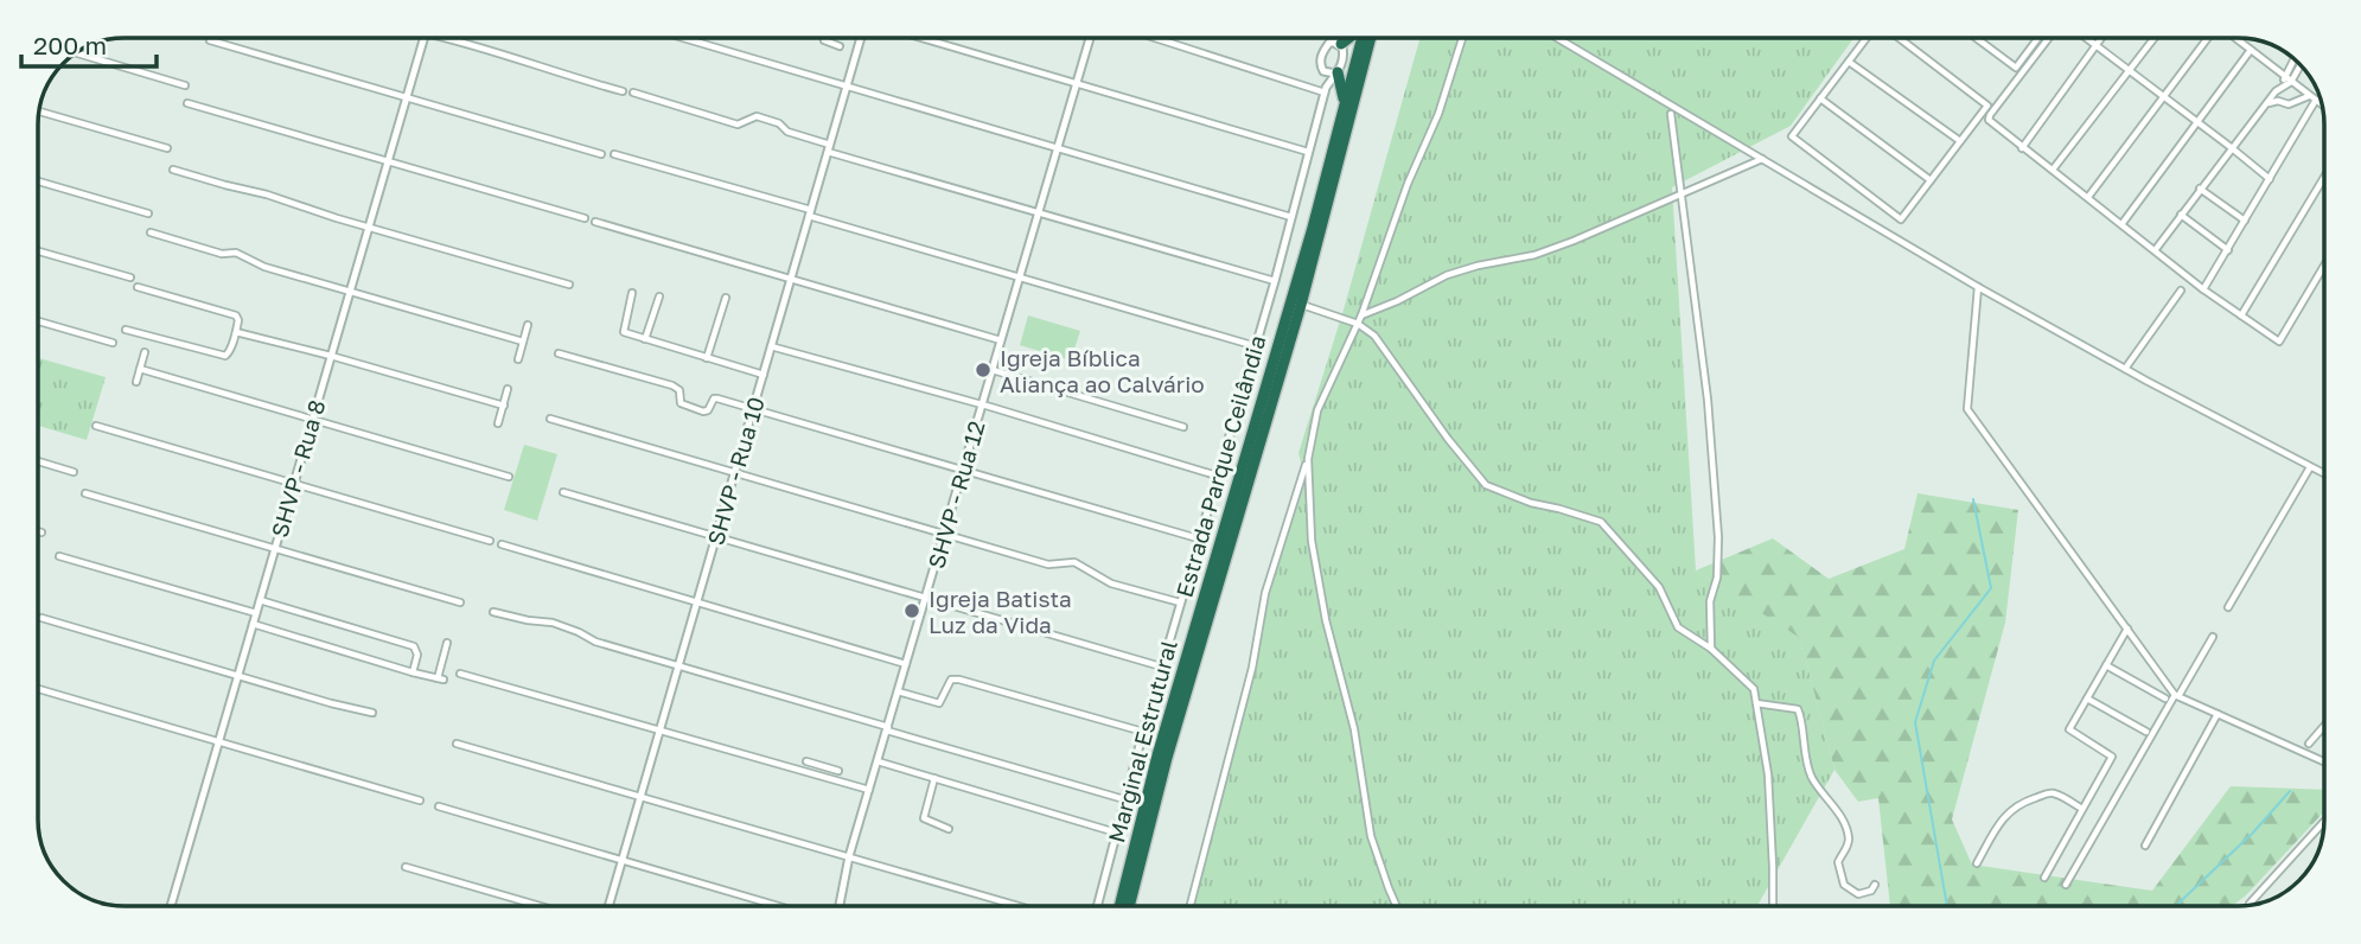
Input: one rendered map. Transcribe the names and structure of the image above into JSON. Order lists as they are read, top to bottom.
{
  "streets": {
    "highway": ["Estrada Parque Ceilândia"],
    "street": [
      "SHVP - Rua 8",
      "SHVP - Rua 10",
      "SHVP - Rua 12",
      "Marginal Estrutural"
    ]
  },
  "places": ["Igreja Bíblica Aliança ao Calvário", "Igreja Batista Luz da Vida"],
  "scale_bar": "200 m"
}
